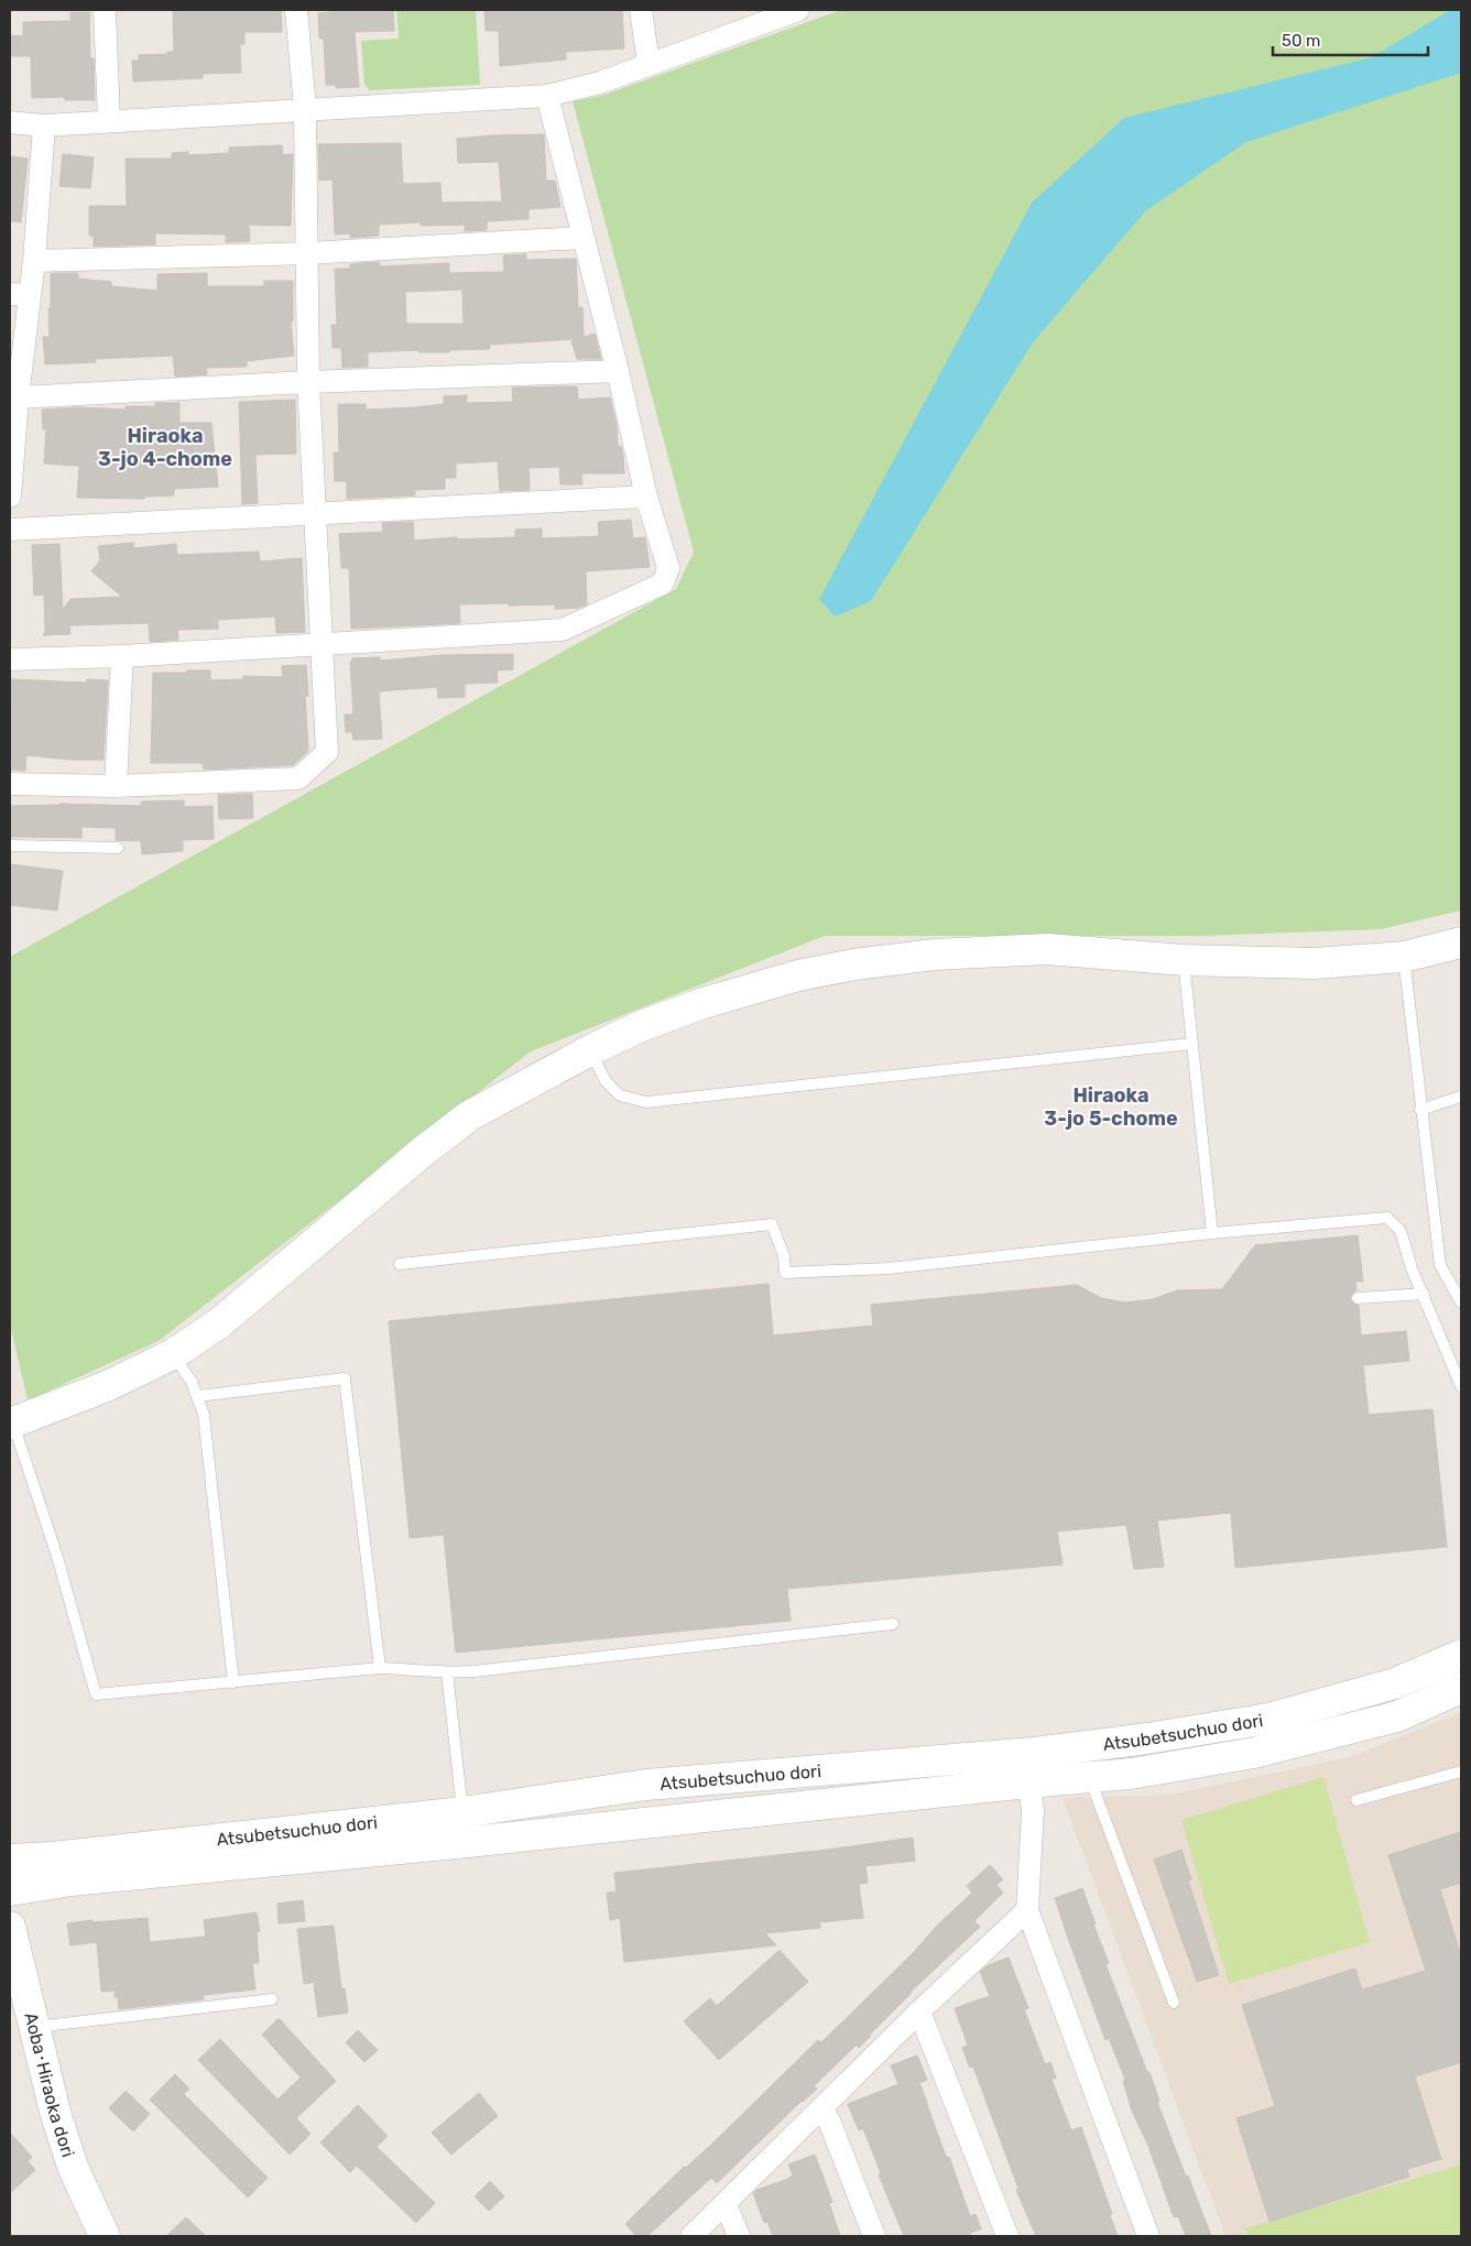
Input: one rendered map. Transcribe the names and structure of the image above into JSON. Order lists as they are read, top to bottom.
{
  "streets": {
    "main road": ["Atsubetsuchuo dori", "Aoba･Hiraoka dori"]
  },
  "districts": ["Hiraoka 3-jo 4-chome", "Hiraoka 3-jo 5-chome"],
  "scale_bar": "50 m"
}
